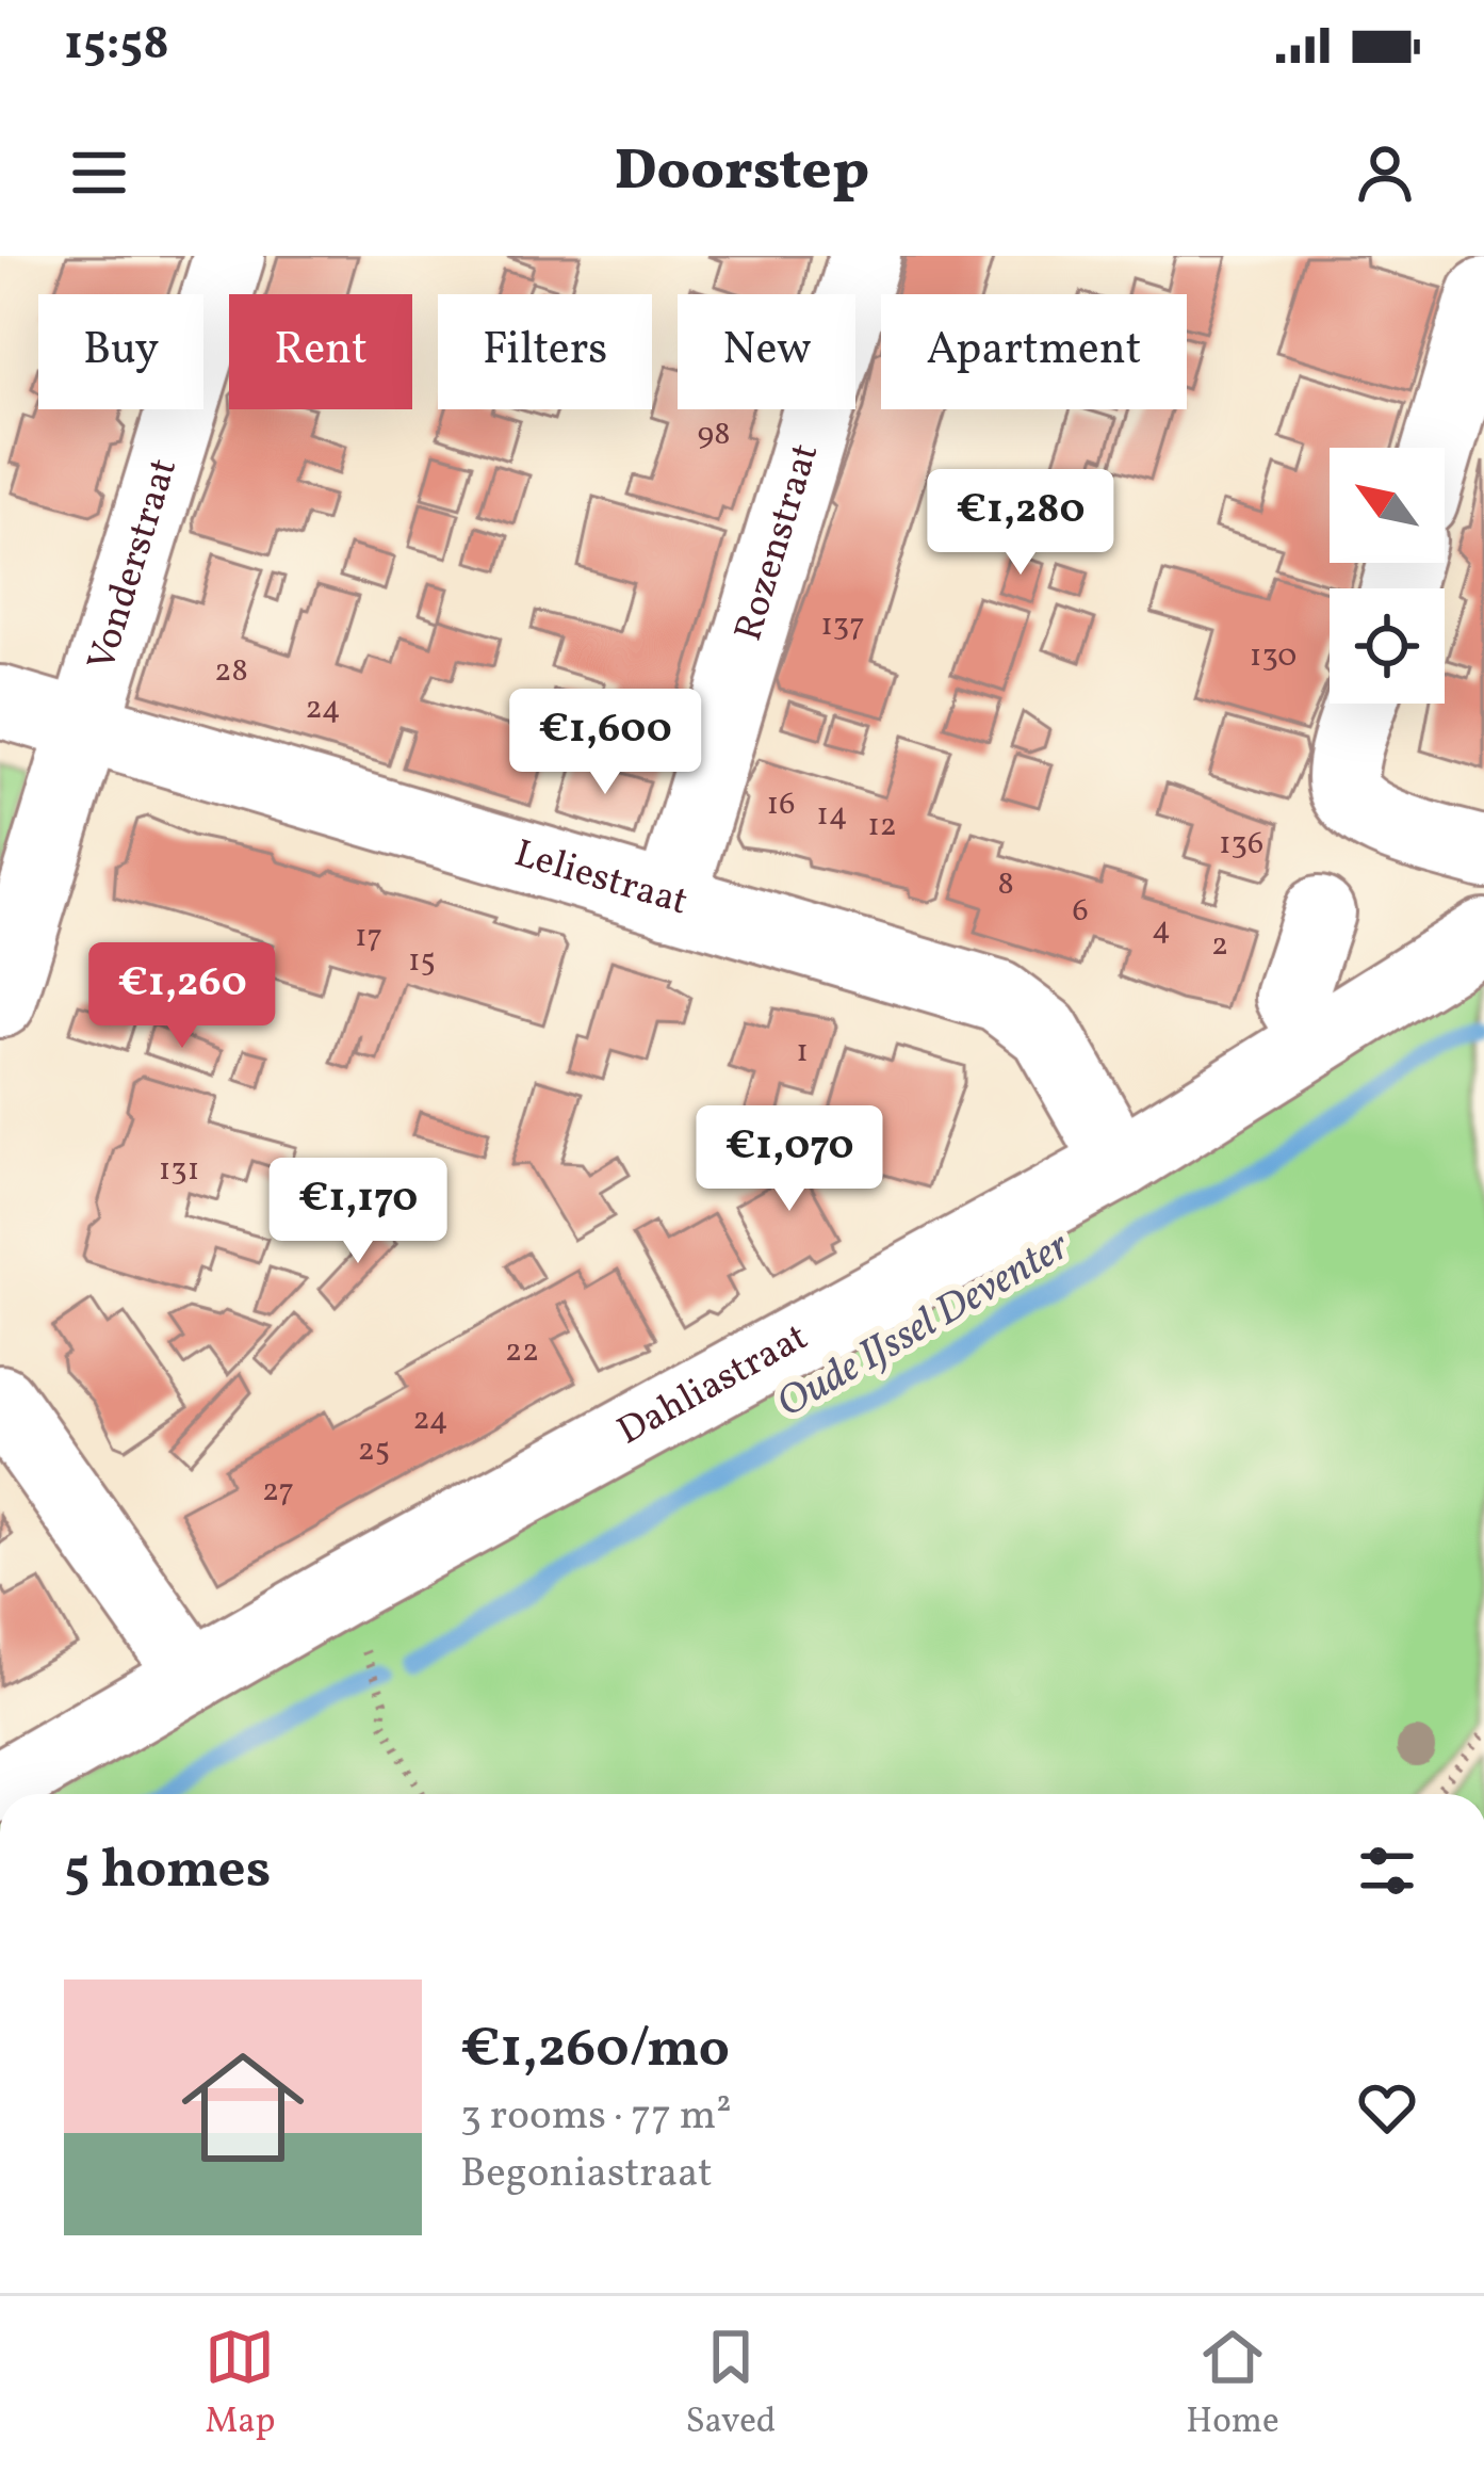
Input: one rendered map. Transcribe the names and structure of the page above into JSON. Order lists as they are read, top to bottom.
{
  "streets": {
    "street": [
      "Rozenstraat",
      "Vonderstraat",
      "Leliestraat",
      "Dahliastraat"
    ]
  },
  "crossings": [
    ["Rozenstraat", "Leliestraat"],
    ["Vonderstraat", "Leliestraat"],
    ["Leliestraat", "Dahliastraat"]
  ],
  "water": ["Oude IJssel Deventer"],
  "house_numbers": [
    "98",
    "137",
    "130",
    "28",
    "24",
    "16",
    "14",
    "12",
    "136",
    "8",
    "6",
    "4",
    "17",
    "2",
    "15",
    "1",
    "131",
    "22",
    "24",
    "25",
    "27"
  ],
  "north": "top left",
  "page": {
    "status": "15:58",
    "header": "Doorstep",
    "chip": [
      "Buy",
      "Rent",
      "Filters",
      "New",
      "Apartment"
    ],
    "price": [
      "€1,280",
      "€1,600",
      "€1,260",
      "€1,070",
      "€1,170"
    ],
    "heading": "5 homes",
    "list": [
      {
        "name": "€1,260/mo",
        "note": "3 rooms · 77 m² · Begoniastraat"
      }
    ],
    "tabs": ["Map", "Saved", "Home"]
  }
}
